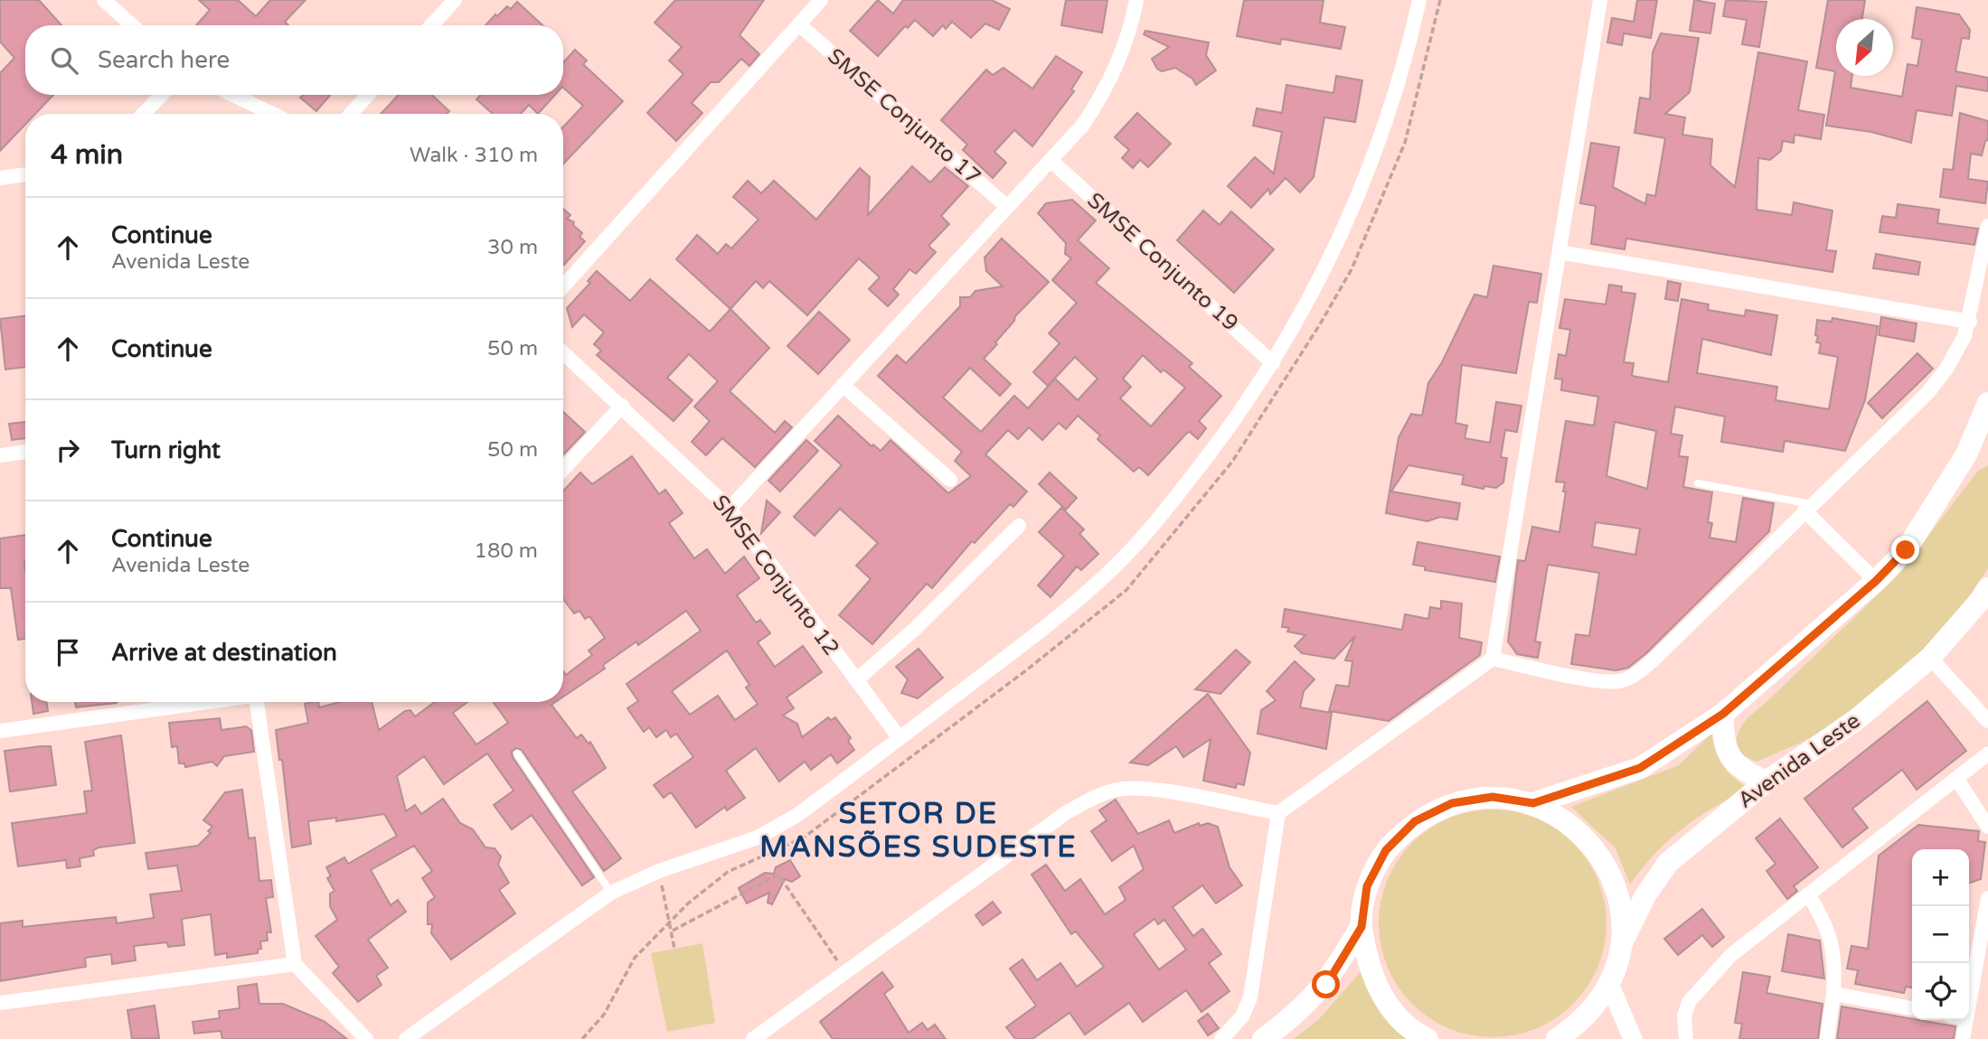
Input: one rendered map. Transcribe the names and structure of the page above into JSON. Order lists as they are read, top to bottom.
{
  "streets": {
    "main road": ["Avenida Leste"],
    "street": ["SMSE Conjunto 17", "SMSE Conjunto 19", "SMSE Conjunto 12"]
  },
  "districts": ["SETOR DE MANSÕES SUDESTE"],
  "north": "bottom left",
  "page": {
    "search": "Search here",
    "heading": ["4 min", "Walk · 310 m"],
    "list": [
      ["Continue", "Avenida Leste", "30 m"],
      ["Continue", "50 m"],
      ["Turn right", "50 m"],
      ["Continue", "Avenida Leste", "180 m"],
      "Arrive at destination"
    ],
    "map_buttons": ["+", "−"]
  }
}
